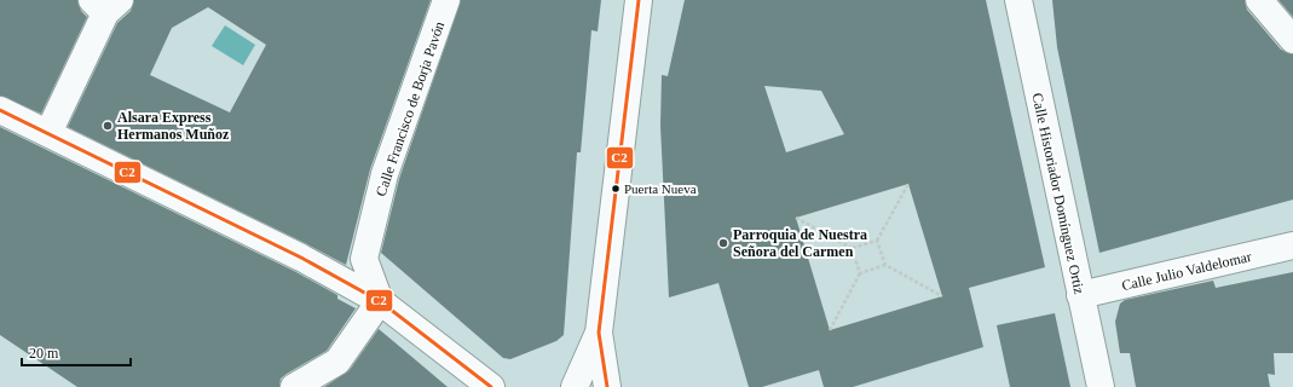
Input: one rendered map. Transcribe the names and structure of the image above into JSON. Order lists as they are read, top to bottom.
{
  "streets": {
    "street": ["Calle Francisco de Borja Pavón", "Calle Historiador Domínguez Ortiz", "Calle Julio Valdelomar"]
  },
  "crossings": [
    ["Calle Historiador Domínguez Ortiz", "Calle Julio Valdelomar"]
  ],
  "places": ["Alsara Express Hermanos Muñoz", "Puerta Nueva", "Parroquia de Nuestra Señora del Carmen"],
  "lines": ["transit line C2"],
  "scale_bar": "20 m"
}
